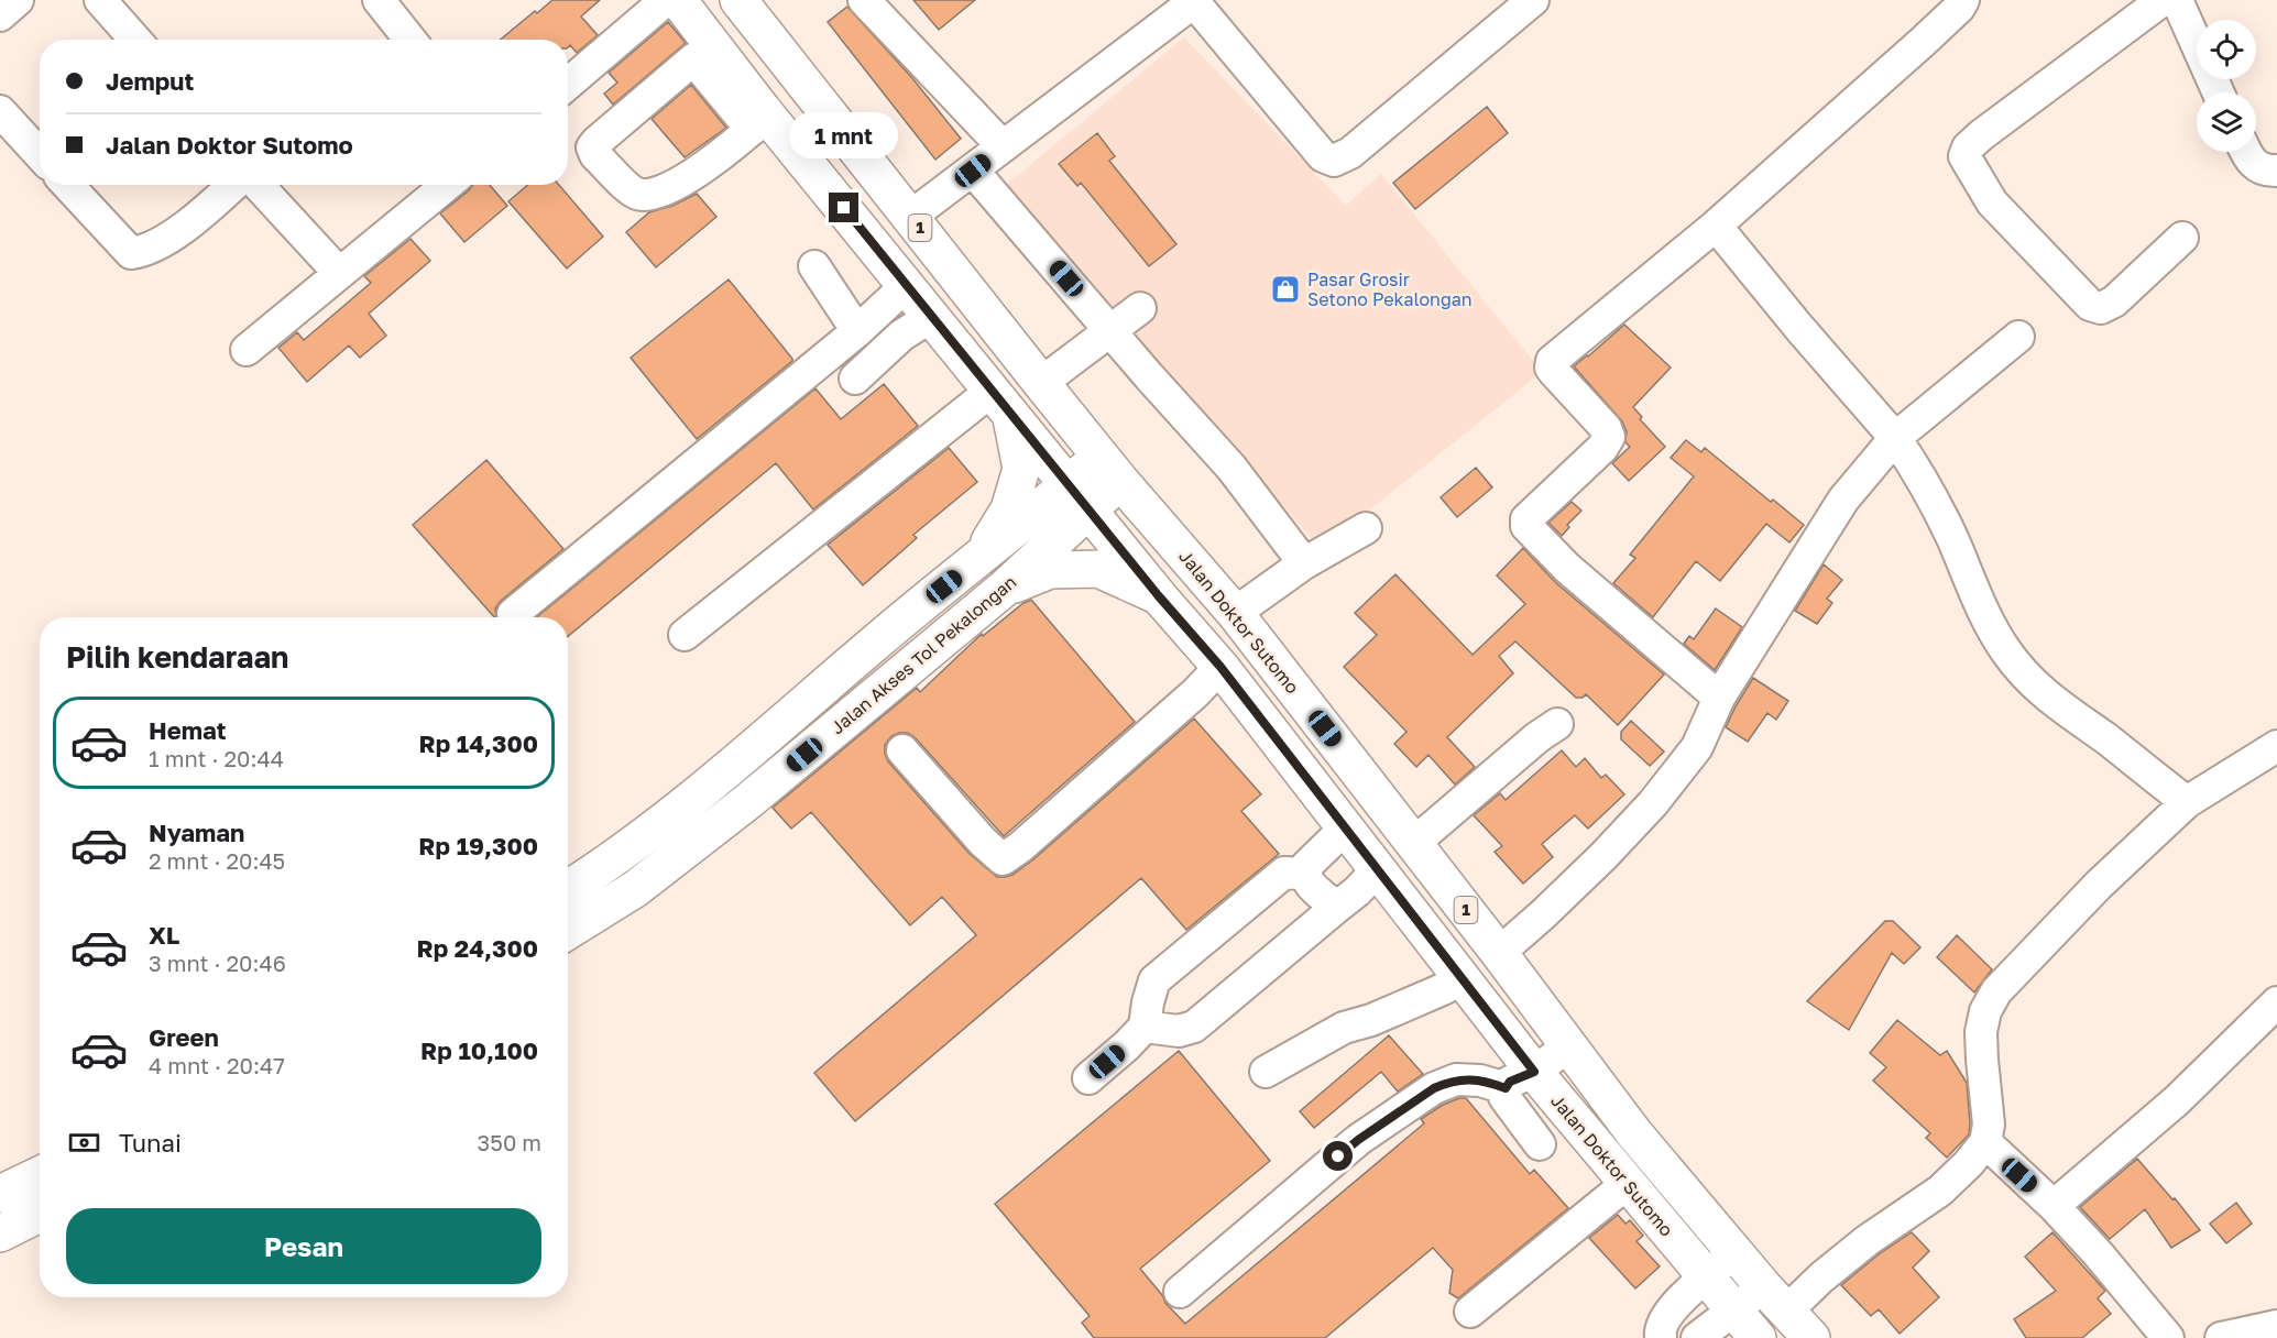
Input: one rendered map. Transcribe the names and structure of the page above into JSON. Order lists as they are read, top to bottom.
{
  "streets": {
    "highway": ["1", "Jalan Doktor Sutomo", "Jalan Akses Tol Pekalongan"]
  },
  "crossings": [
    ["Jalan Doktor Sutomo", "Jalan Akses Tol Pekalongan"]
  ],
  "places": {
    "shop": ["Pasar Grosir Setono Pekalongan"]
  },
  "page": {
    "banner": ["Jemput", "Jalan Doktor Sutomo"],
    "bubble": "1 mnt",
    "heading": "Pilih kendaraan",
    "list": [
      {
        "name": "Hemat",
        "note": "1 mnt · 20:44",
        "value": "Rp 14,300"
      },
      {
        "name": "Nyaman",
        "note": "2 mnt · 20:45",
        "value": "Rp 19,300"
      },
      {
        "name": "XL",
        "note": "3 mnt · 20:46",
        "value": "Rp 24,300"
      },
      {
        "name": "Green",
        "note": "4 mnt · 20:47",
        "value": "Rp 10,100"
      }
    ],
    "pay": ["Tunai", "350 m"],
    "buttons": "Pesan"
  }
}
